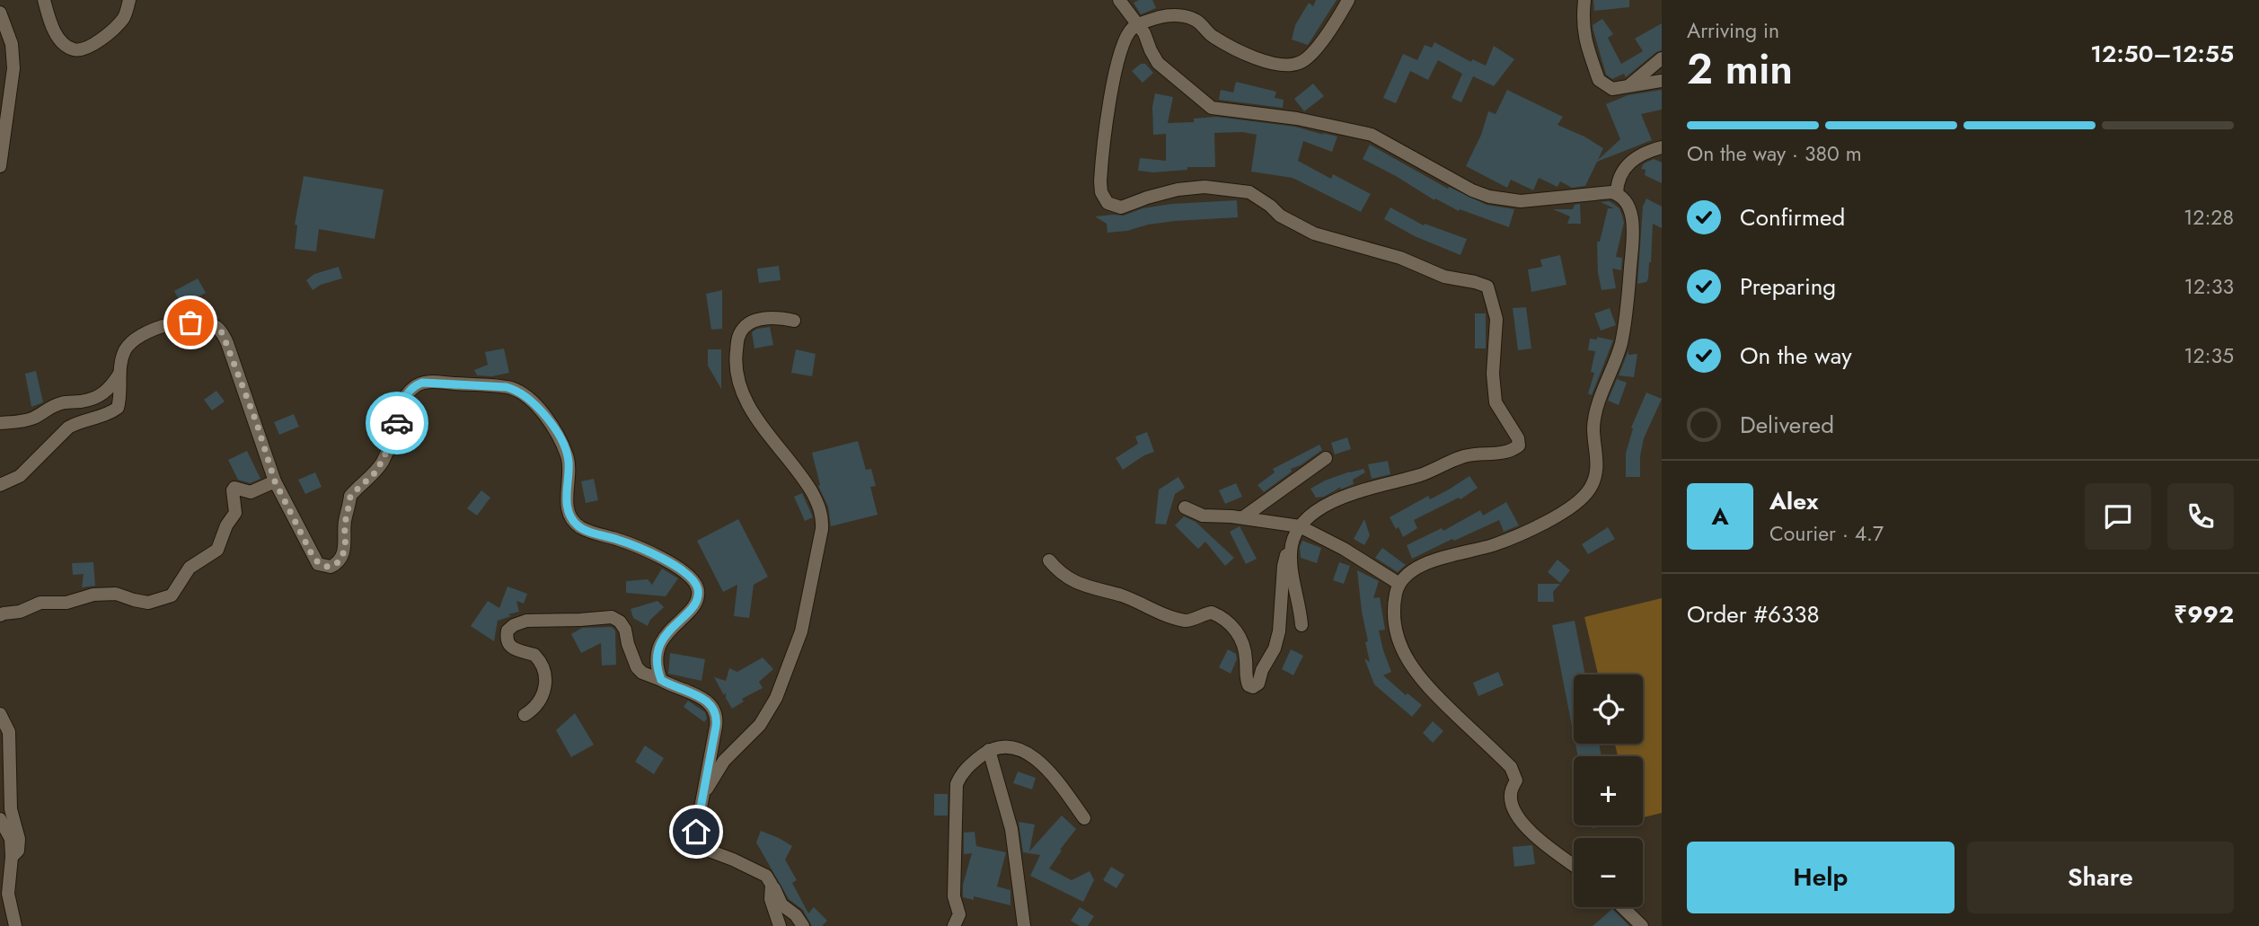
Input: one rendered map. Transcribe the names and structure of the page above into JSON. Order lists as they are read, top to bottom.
{
  "page": {
    "heading": ["2 min", "Arriving in", "12:50–12:55"],
    "panel": [
      "Alex",
      "Courier · 4.7",
      "Order #6338",
      "₹992"
    ],
    "bar": "On the way · 380 m",
    "list": [
      ["Confirmed", "12:28"],
      ["Preparing", "12:33"],
      ["On the way", "12:35"],
      "Delivered"
    ],
    "round": "A",
    "map_buttons": ["+", "−"],
    "buttons": ["Help", "Share"]
  }
}
